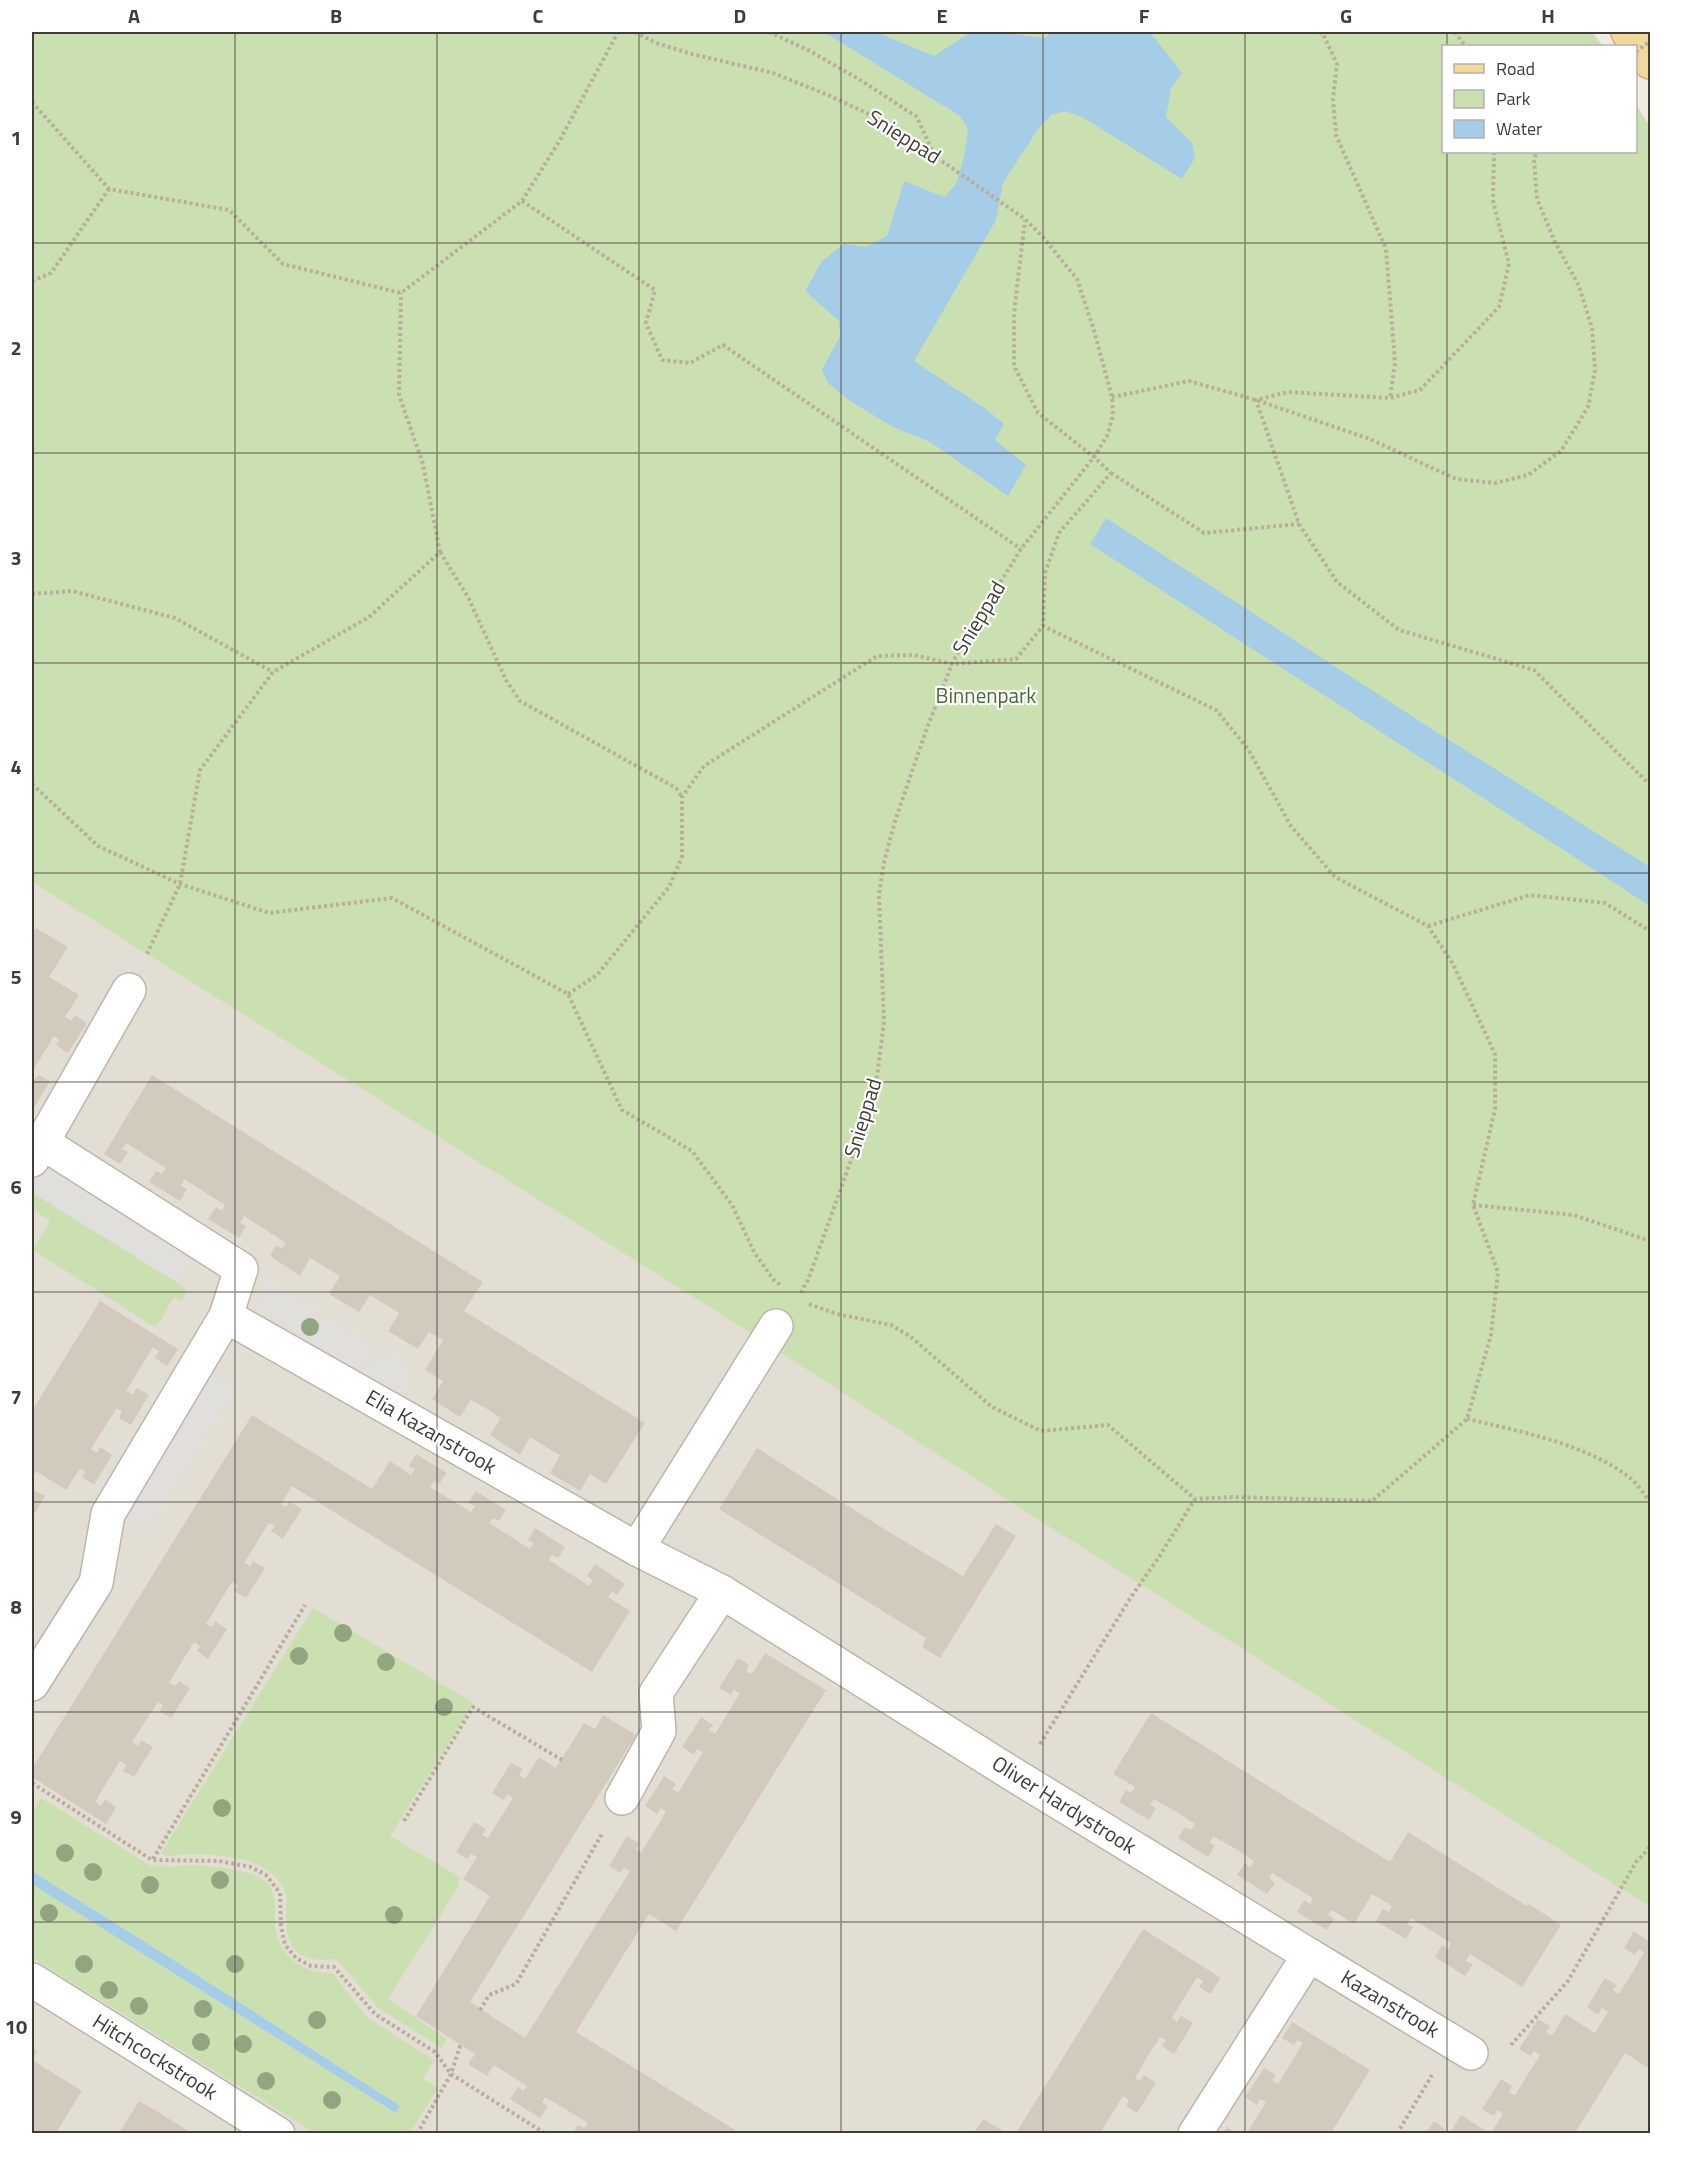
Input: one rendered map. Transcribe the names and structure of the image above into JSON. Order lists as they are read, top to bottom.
{
  "streets": {
    "street": [
      "Elia Kazanstrook",
      "Oliver Hardystrook",
      "Kazanstrook",
      "Hitchcockstrook"
    ],
    "path": ["Snieppad"]
  },
  "crossings": [
    ["Elia Kazanstrook", "Oliver Hardystrook"],
    ["Oliver Hardystrook", "Kazanstrook"]
  ],
  "parks": ["Binnenpark"],
  "legend": ["Road", "Park", "Water"],
  "grid": {
    "columns": [
      "A",
      "B",
      "C",
      "D",
      "E",
      "F",
      "G",
      "H"
    ],
    "rows": [
      "1",
      "2",
      "3",
      "4",
      "5",
      "6",
      "7",
      "8",
      "9",
      "10"
    ]
  }
}
